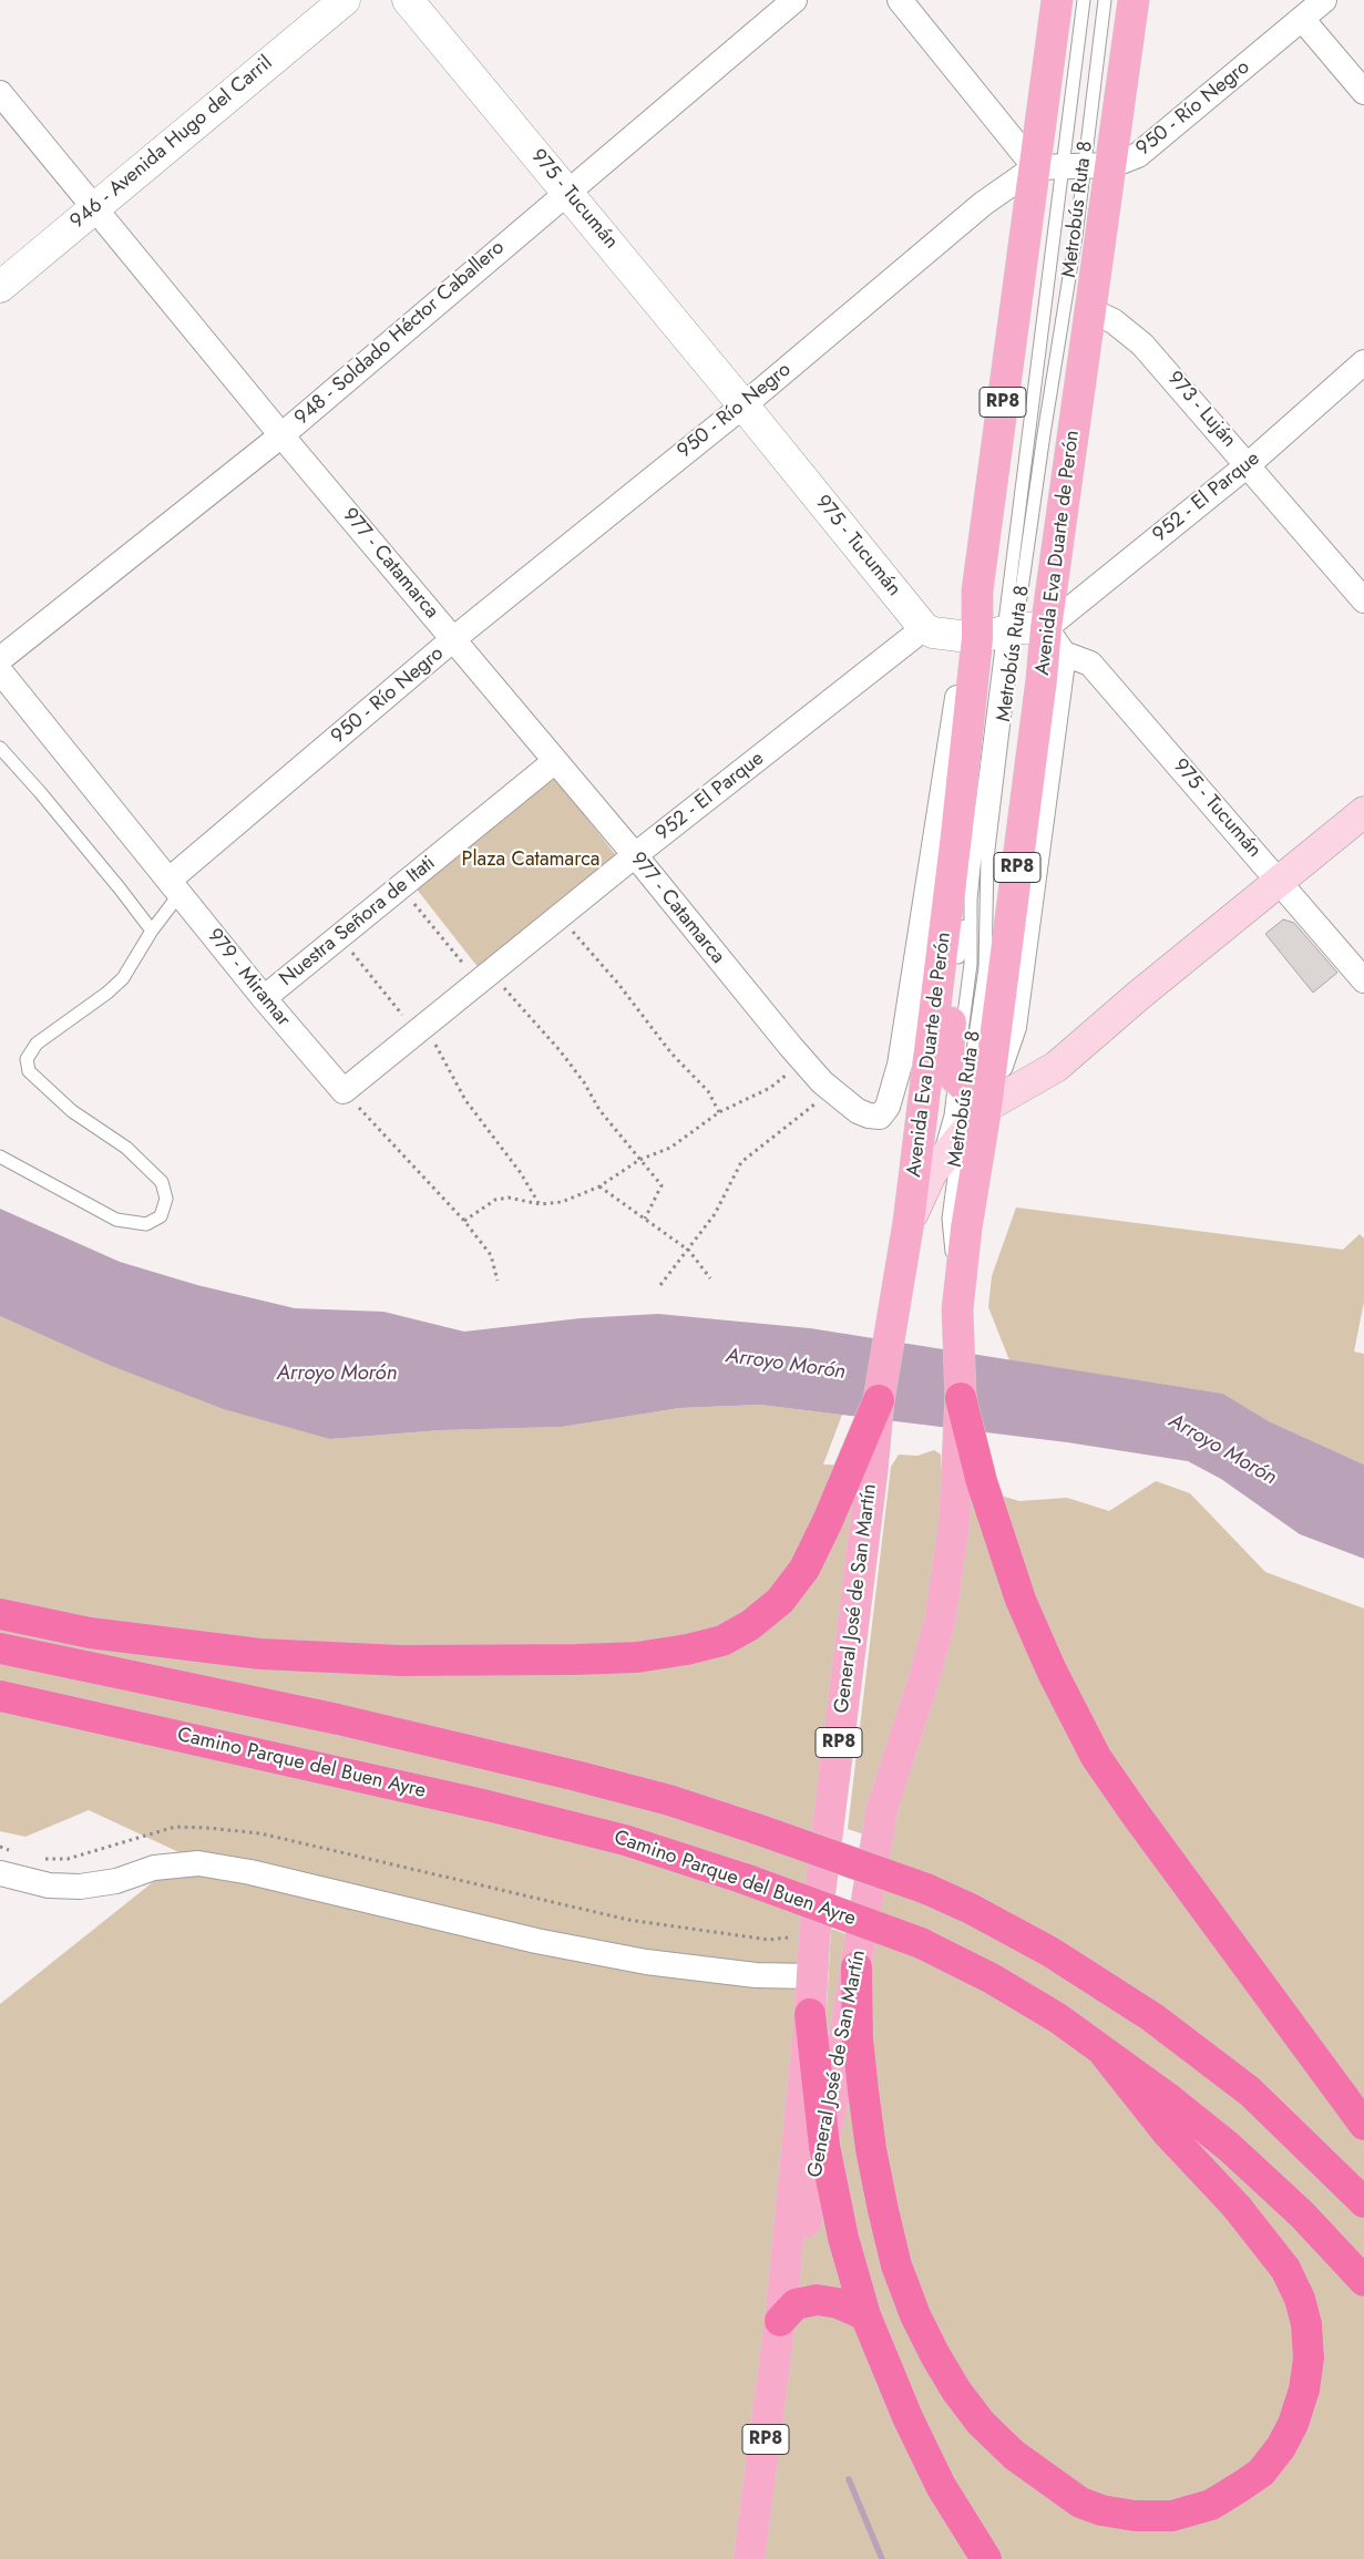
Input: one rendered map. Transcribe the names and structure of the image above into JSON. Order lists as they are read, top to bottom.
{
  "streets": {
    "highway": ["Camino Parque del Buen Ayre"],
    "main road": ["RP8", "Avenida Eva Duarte de Perón", "General José de San Martín"],
    "street": [
      "950 - Río Negro",
      "946 - Avenida Hugo del Carril",
      "975 - Tucumán",
      "948 - Soldado Héctor Caballero",
      "973 - Luján",
      "952 - El Parque",
      "977 - Catamarca",
      "Nuestra Señora de Itati",
      "979 - Miramar"
    ],
    "lane": ["Metrobús Ruta 8"]
  },
  "crossings": [
    ["950 - Río Negro", "975 - Tucumán"],
    ["950 - Río Negro", "Metrobús Ruta 8"],
    ["950 - Río Negro", "Avenida Eva Duarte de Perón"],
    ["950 - Río Negro", "977 - Catamarca"],
    ["950 - Río Negro", "979 - Miramar"],
    ["946 - Avenida Hugo del Carril", "977 - Catamarca"],
    ["975 - Tucumán", "948 - Soldado Héctor Caballero"],
    ["975 - Tucumán", "952 - El Parque"],
    ["975 - Tucumán", "Avenida Eva Duarte de Perón"],
    ["Metrobús Ruta 8", "952 - El Parque"],
    ["Metrobús Ruta 8", "Avenida Eva Duarte de Perón"],
    ["948 - Soldado Héctor Caballero", "977 - Catamarca"],
    ["973 - Luján", "952 - El Parque"],
    ["973 - Luján", "Avenida Eva Duarte de Perón"],
    ["952 - El Parque", "Avenida Eva Duarte de Perón"],
    ["952 - El Parque", "977 - Catamarca"],
    ["952 - El Parque", "979 - Miramar"],
    ["Avenida Eva Duarte de Perón", "977 - Catamarca"],
    ["977 - Catamarca", "Nuestra Señora de Itati"],
    ["Nuestra Señora de Itati", "979 - Miramar"]
  ],
  "water": ["Arroyo Morón"],
  "parks": ["Plaza Catamarca"]
}
